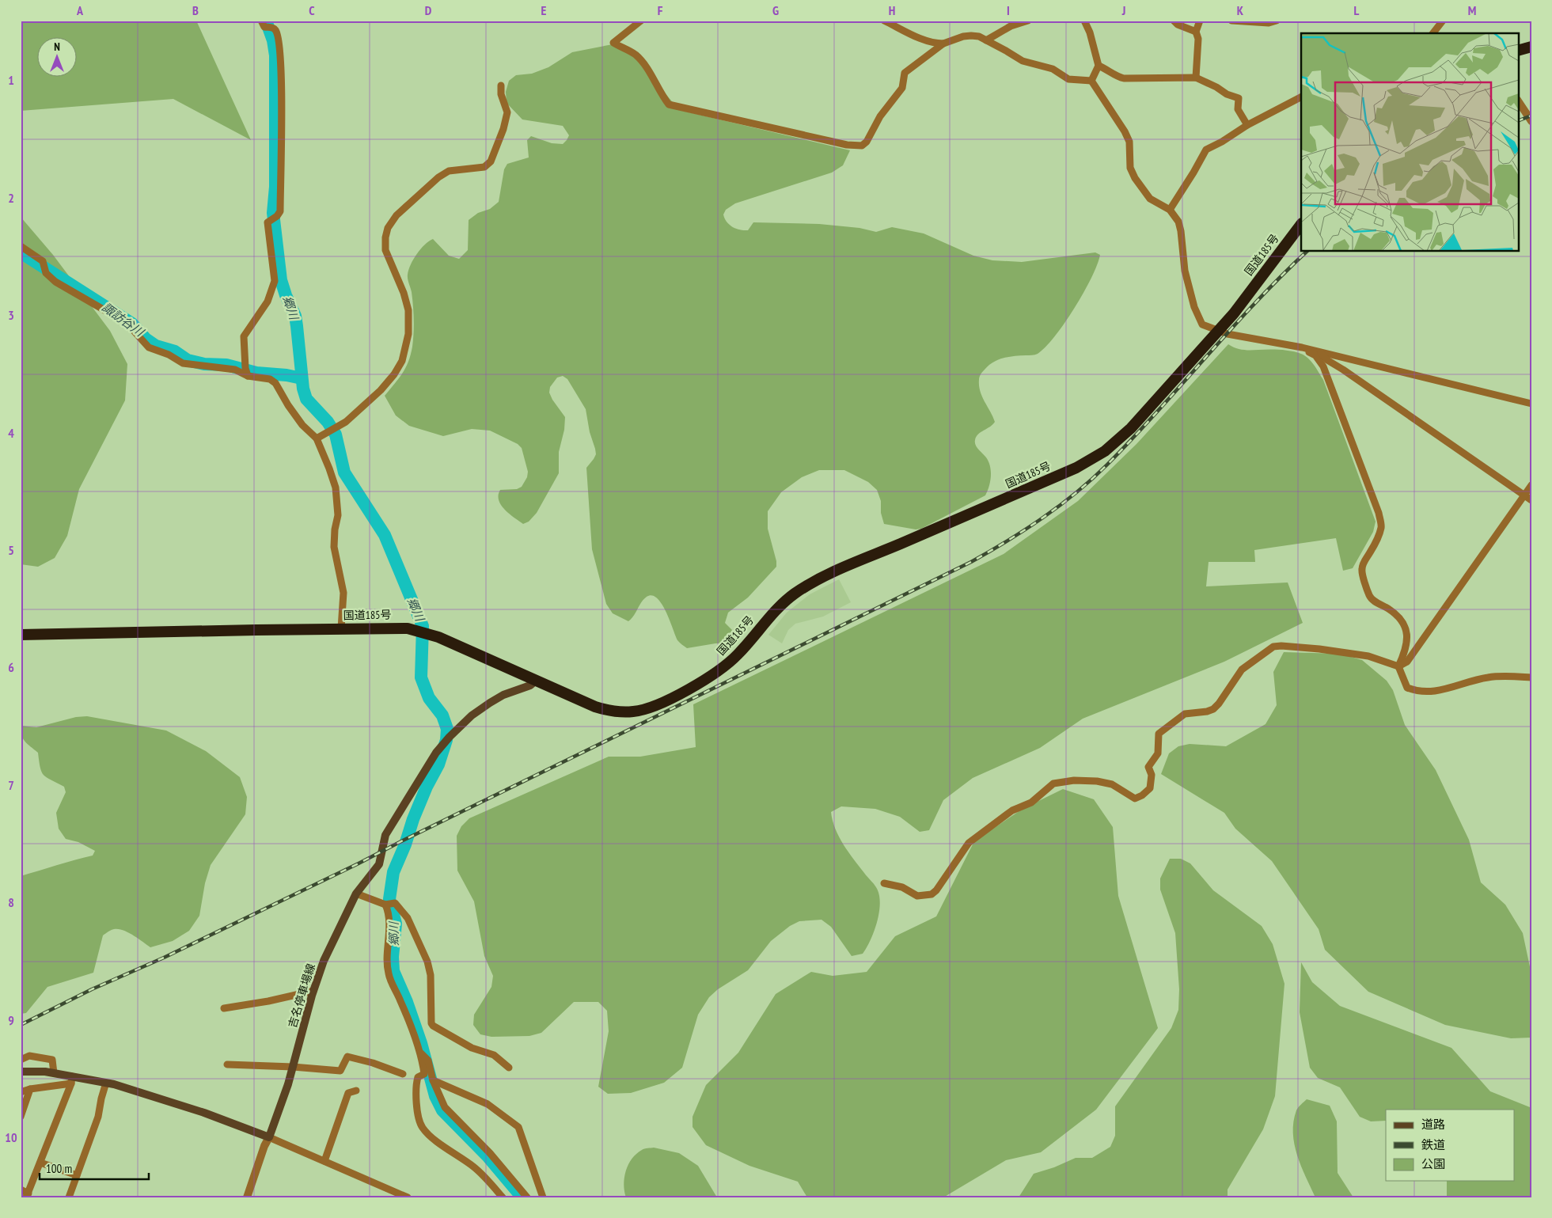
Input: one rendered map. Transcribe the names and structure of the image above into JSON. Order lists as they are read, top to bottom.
{
  "streets": {
    "highway": ["国道185号"],
    "main road": ["吉名停車場線"]
  },
  "crossings": [
    ["国道185号", "吉名停車場線"]
  ],
  "water": ["郷川", "諏訪谷川"],
  "legend": ["道路", "鉄道", "公園"],
  "scale_bar": "100 m",
  "north": "top",
  "grid": {
    "columns": [
      "A",
      "B",
      "C",
      "D",
      "E",
      "F",
      "G",
      "H",
      "I",
      "J",
      "K",
      "L",
      "M"
    ],
    "rows": [
      "1",
      "2",
      "3",
      "4",
      "5",
      "6",
      "7",
      "8",
      "9",
      "10"
    ]
  }
}
